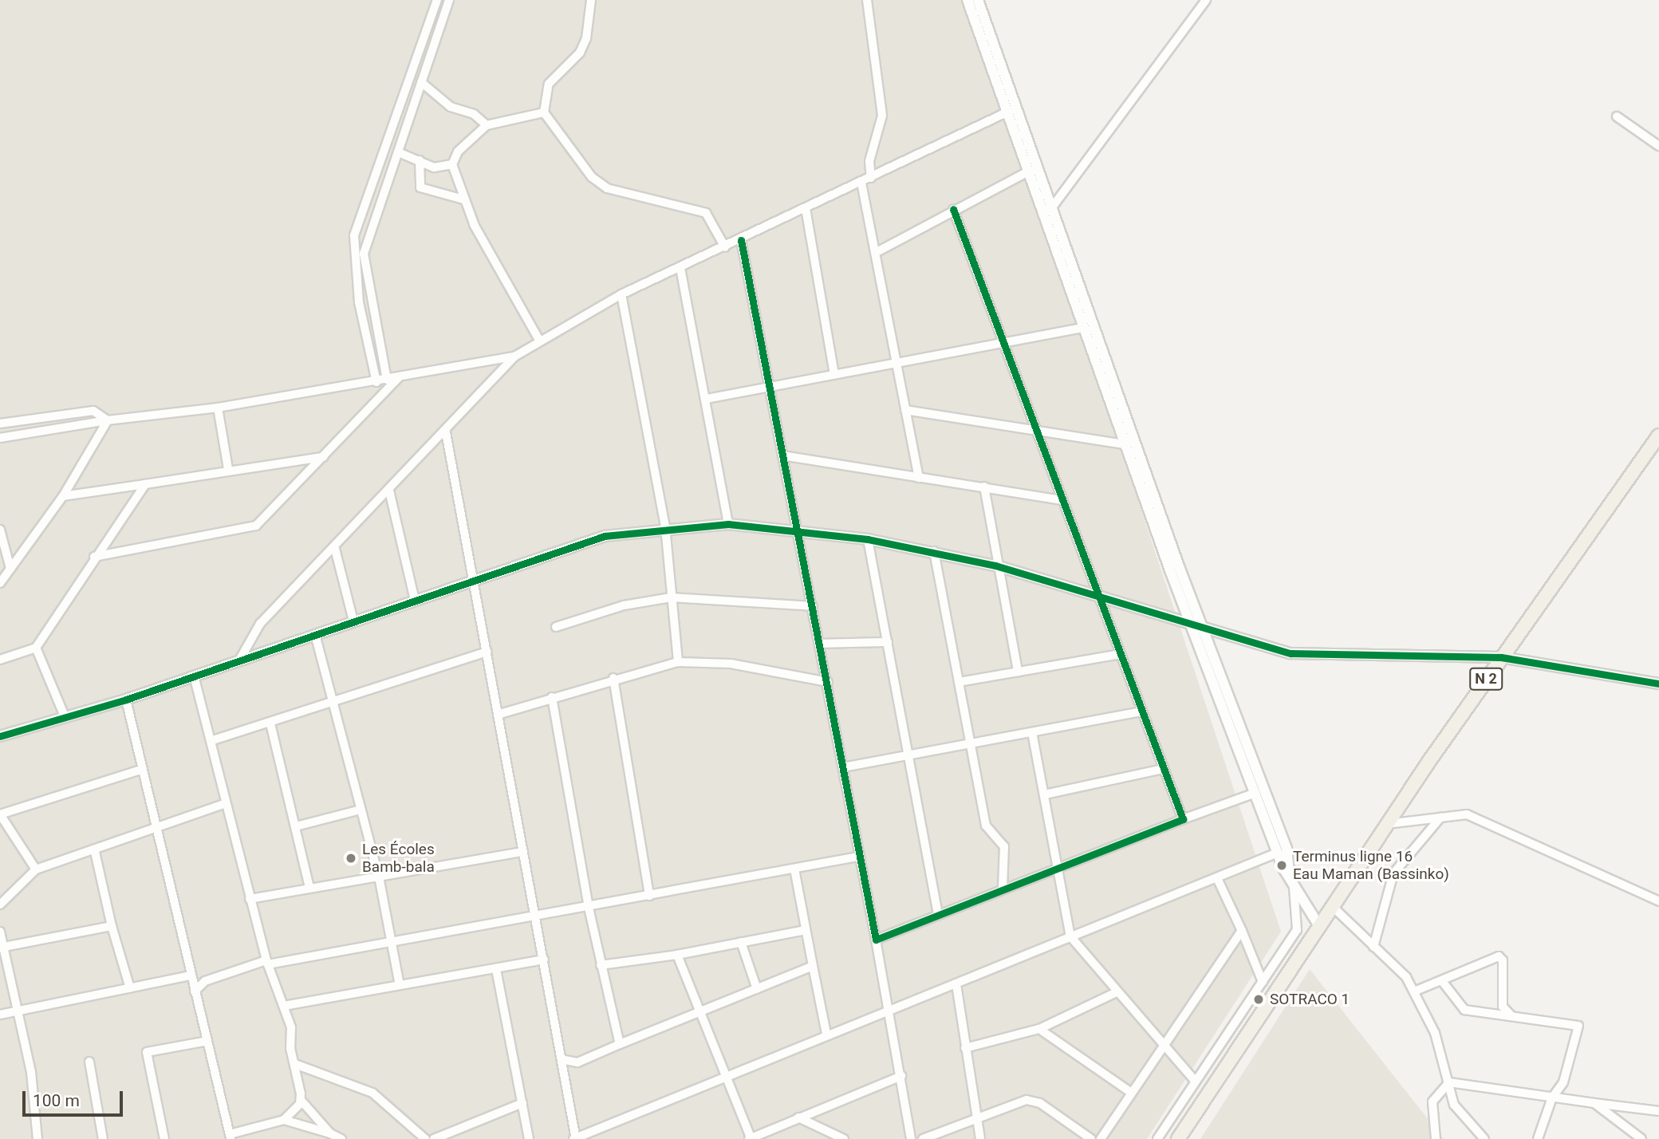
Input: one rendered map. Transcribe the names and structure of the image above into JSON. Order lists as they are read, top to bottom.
{
  "streets": {
    "main road": ["N 2"]
  },
  "places": ["Les Écoles Bamb-bala", "Terminus ligne 16 Eau Maman (Bassinko)", "SOTRACO 1"],
  "scale_bar": "100 m"
}
